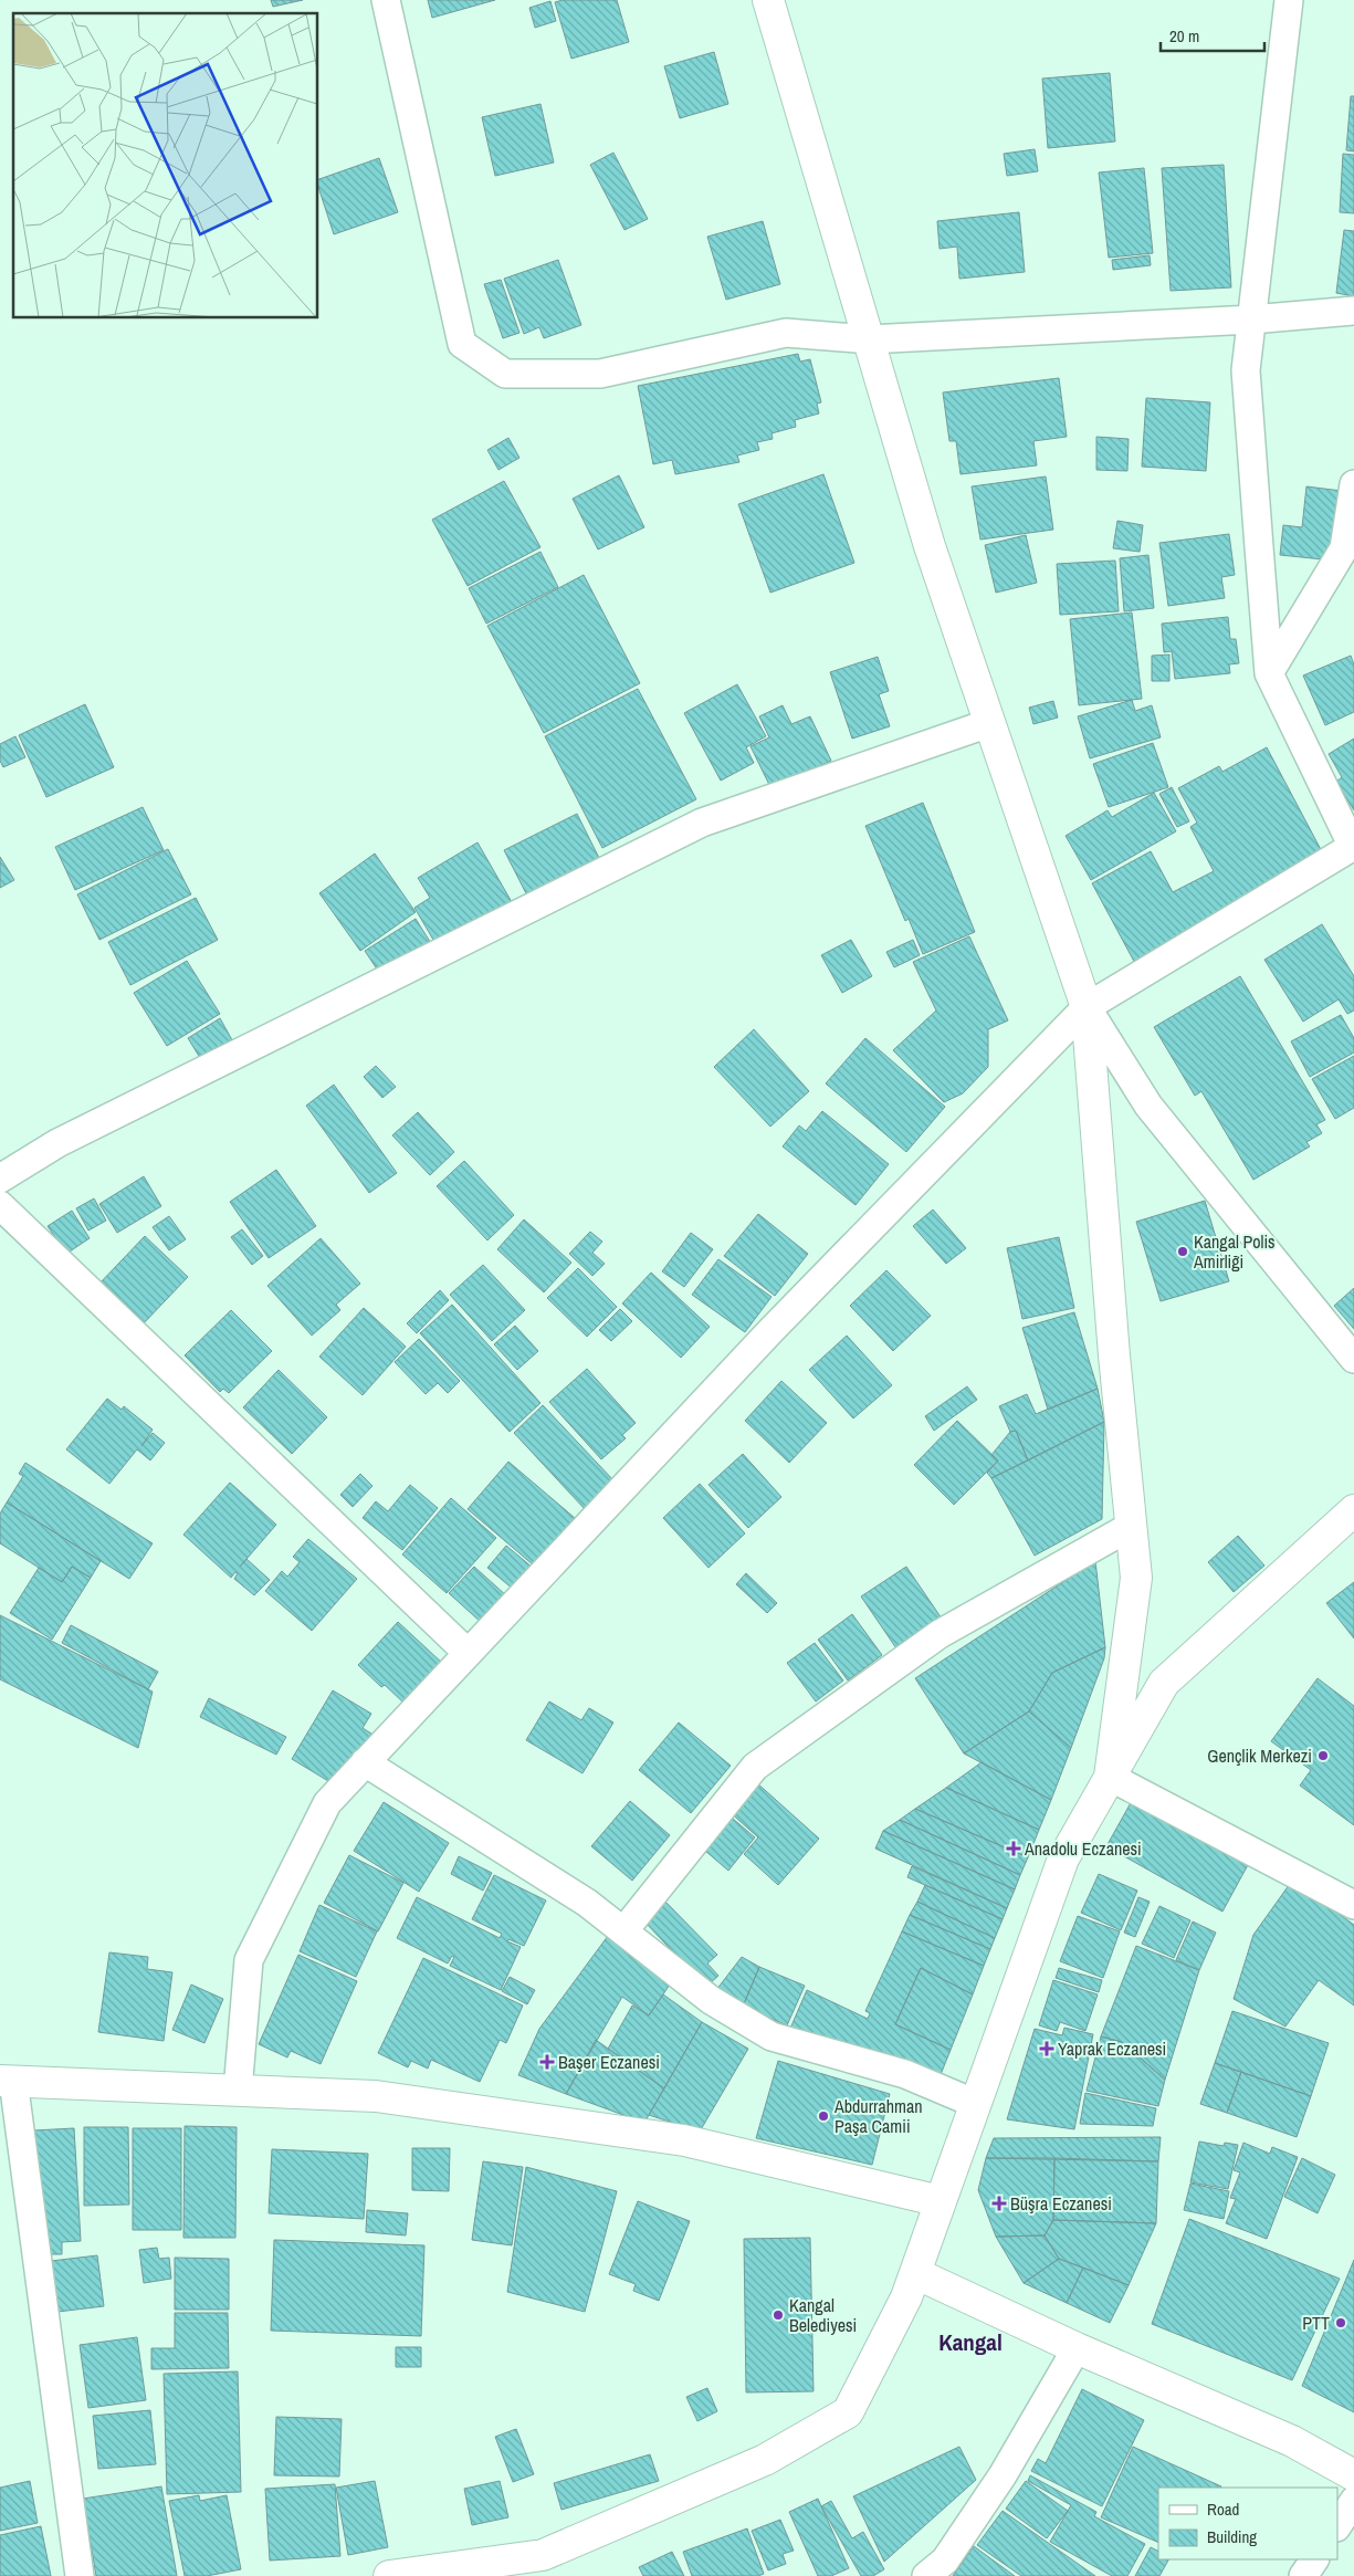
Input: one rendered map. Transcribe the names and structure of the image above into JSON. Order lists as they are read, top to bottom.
{
  "districts": ["Kangal"],
  "places": {
    "other": [
      "Kangal Polis Amirliği",
      "Gençlik Merkezi",
      "Abdurrahman Paşa Camii",
      "Kangal Belediyesi",
      "PTT"
    ],
    "health": [
      "Anadolu Eczanesi",
      "Yaprak Eczanesi",
      "Başer Eczanesi",
      "Büşra Eczanesi"
    ]
  },
  "legend": ["Road", "Building"],
  "scale_bar": "20 m"
}
